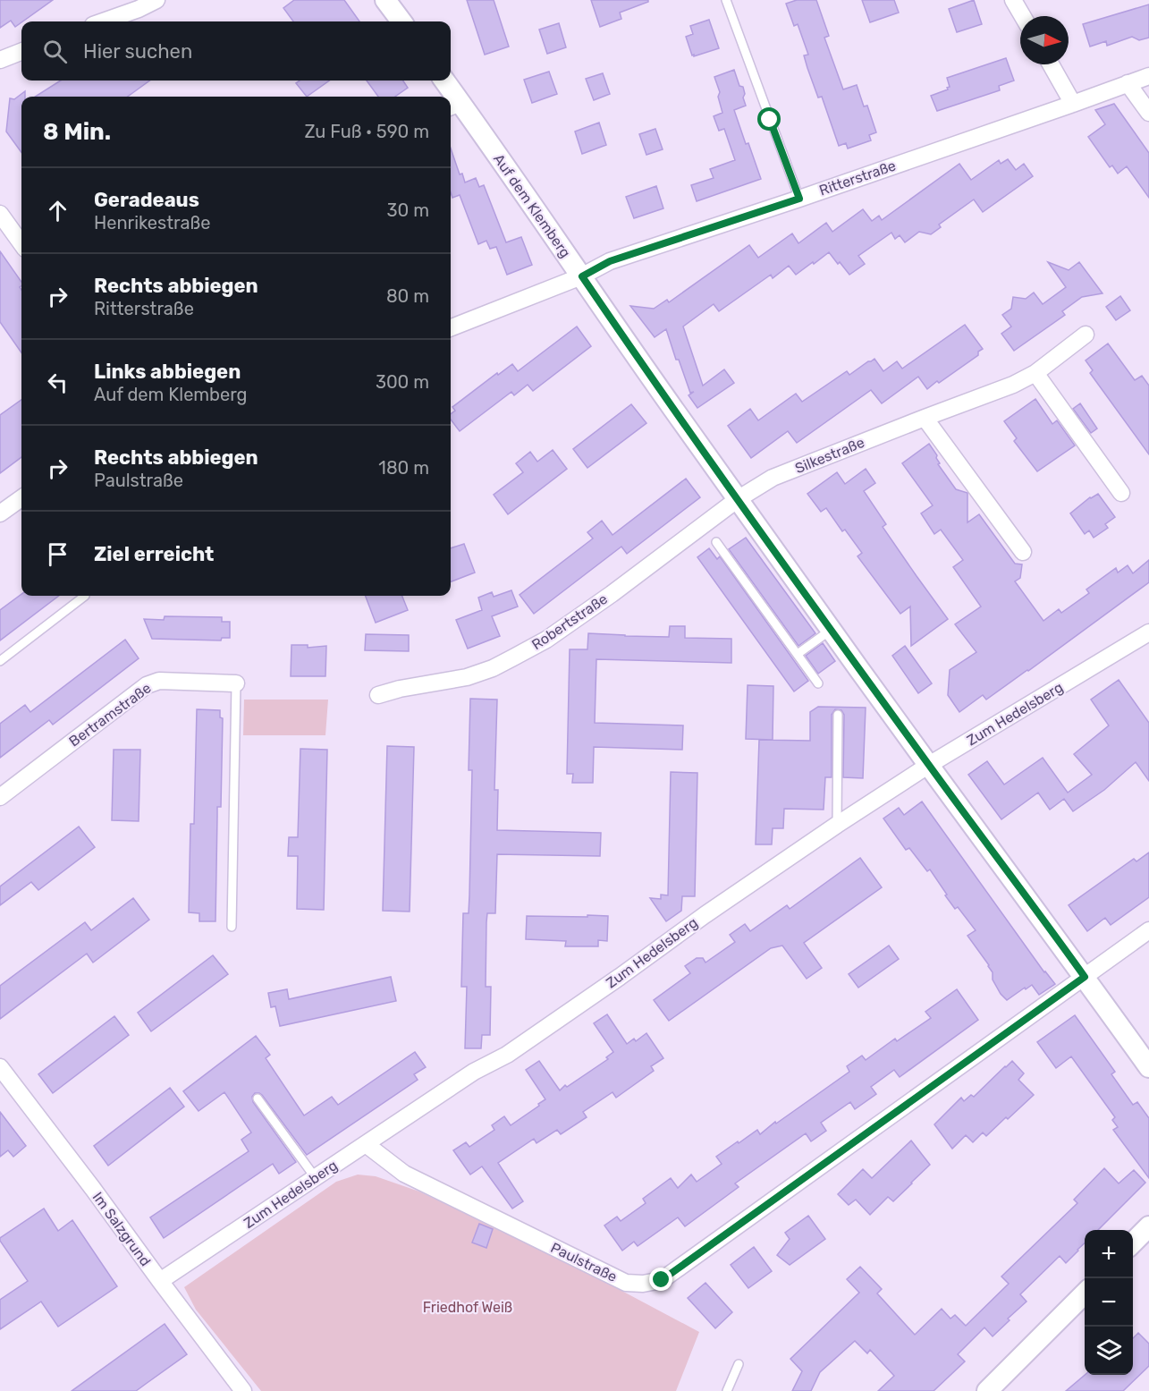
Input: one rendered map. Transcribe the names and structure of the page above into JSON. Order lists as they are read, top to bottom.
{
  "streets": {
    "street": [
      "Ritterstraße",
      "Auf dem Klemberg",
      "Silkestraße",
      "Robertstraße",
      "Zum Hedelsberg",
      "Bertramstraße",
      "Im Salzgrund",
      "Paulstraße"
    ]
  },
  "crossings": [
    ["Ritterstraße", "Auf dem Klemberg"],
    ["Auf dem Klemberg", "Silkestraße"],
    ["Auf dem Klemberg", "Robertstraße"],
    ["Auf dem Klemberg", "Zum Hedelsberg"],
    ["Auf dem Klemberg", "Paulstraße"],
    ["Silkestraße", "Robertstraße"],
    ["Zum Hedelsberg", "Im Salzgrund"],
    ["Zum Hedelsberg", "Paulstraße"]
  ],
  "parks": ["Friedhof Weiß"],
  "north": "right",
  "page": {
    "search": "Hier suchen",
    "heading": ["8 Min.", "Zu Fuß · 590 m"],
    "list": [
      ["Geradeaus", "Henrikestraße", "30 m"],
      ["Rechts abbiegen", "Ritterstraße", "80 m"],
      ["Links abbiegen", "Auf dem Klemberg", "300 m"],
      ["Rechts abbiegen", "Paulstraße", "180 m"],
      "Ziel erreicht"
    ],
    "map_buttons": ["+", "−"]
  }
}
